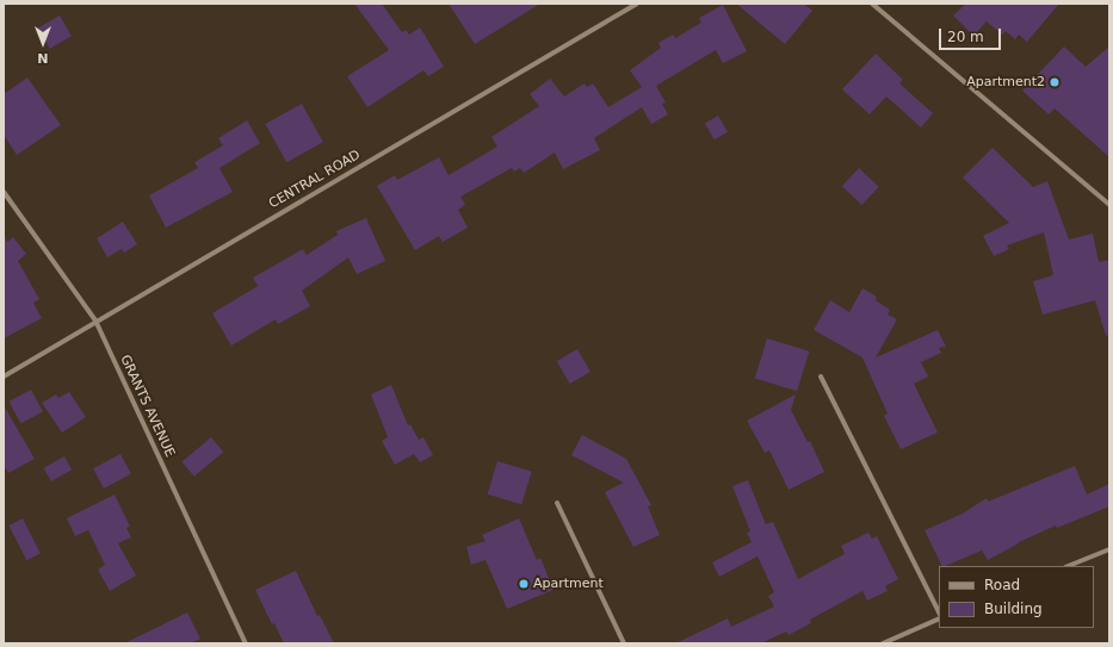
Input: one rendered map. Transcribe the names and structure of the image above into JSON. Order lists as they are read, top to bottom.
{
  "streets": {
    "street": ["CENTRAL ROAD", "GRANTS AVENUE"]
  },
  "crossings": [
    ["CENTRAL ROAD", "GRANTS AVENUE"]
  ],
  "places": ["Apartment2", "Apartment"],
  "legend": ["Road", "Building"],
  "scale_bar": "20 m",
  "north": "bottom"
}
